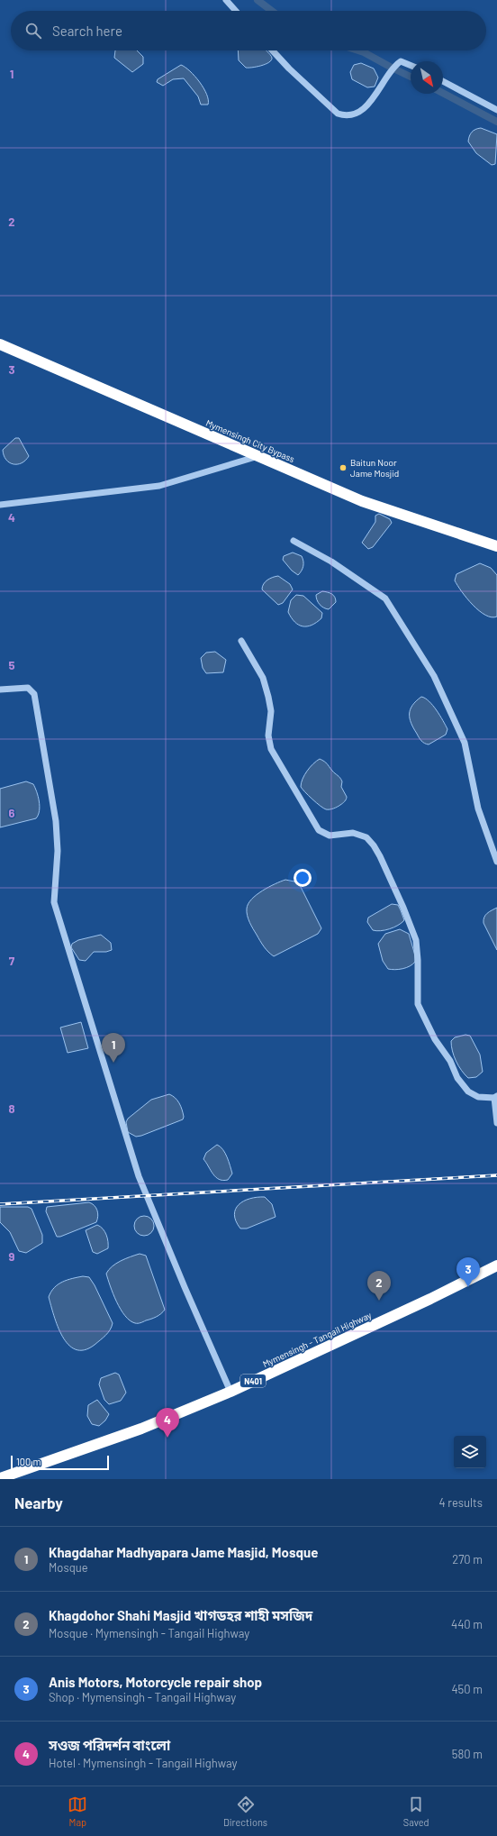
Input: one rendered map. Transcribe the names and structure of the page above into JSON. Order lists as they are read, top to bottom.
{
  "streets": {
    "highway": ["Mymensingh City Bypass", "Mymensingh - Tangail Highway", "N401"]
  },
  "places": ["Baitun Noor Jame Mosjid"],
  "scale_bar": "100 m",
  "north": "bottom right",
  "page": {
    "search": "Search here",
    "pins": [
      "1",
      "3",
      "2",
      "4"
    ],
    "scale": "100 m",
    "heading": ["Nearby", "4 results"],
    "list": [
      {
        "mark": "1",
        "name": "Khagdahar Madhyapara Jame Masjid, Mosque",
        "note": "Mosque",
        "value": "270 m"
      },
      {
        "mark": "2",
        "name": "Khagdohor Shahi Masjid খাগডহর শাহী মসজিদ",
        "note": "Mosque · Mymensingh - Tangail Highway",
        "value": "440 m"
      },
      {
        "mark": "3",
        "name": "Anis Motors, Motorcycle repair shop",
        "note": "Shop · Mymensingh - Tangail Highway",
        "value": "450 m"
      },
      {
        "mark": "4",
        "name": "সওজ পরিদর্শন বাংলো",
        "note": "Hotel · Mymensingh - Tangail Highway",
        "value": "580 m"
      }
    ],
    "nav": ["Map", "Directions", "Saved"]
  },
  "grid": {
    "rows": [
      "1",
      "2",
      "3",
      "4",
      "5",
      "6",
      "7",
      "8",
      "9"
    ]
  }
}
